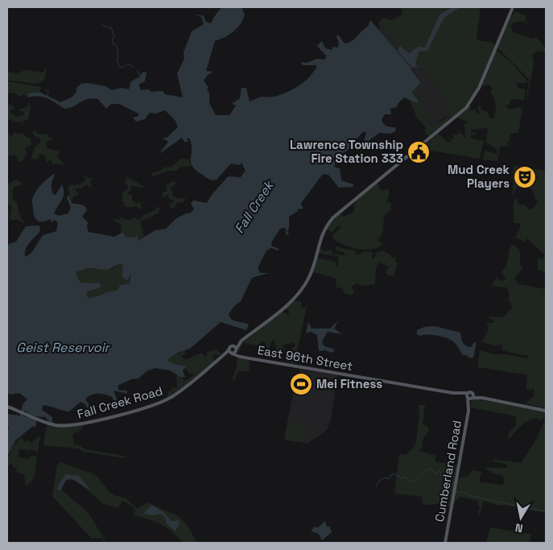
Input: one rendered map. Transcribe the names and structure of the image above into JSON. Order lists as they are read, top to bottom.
{
  "streets": {
    "main road": ["East 96th Street", "Fall Creek Road", "Cumberland Road"]
  },
  "crossings": [
    ["East 96th Street", "Cumberland Road"]
  ],
  "water": ["Fall Creek", "Geist Reservoir"],
  "places": {
    "public building": ["Lawrence Township Fire Station 333"],
    "theatre": ["Mud Creek Players"],
    "sports": ["Mei Fitness"]
  },
  "north": "bottom"
}
